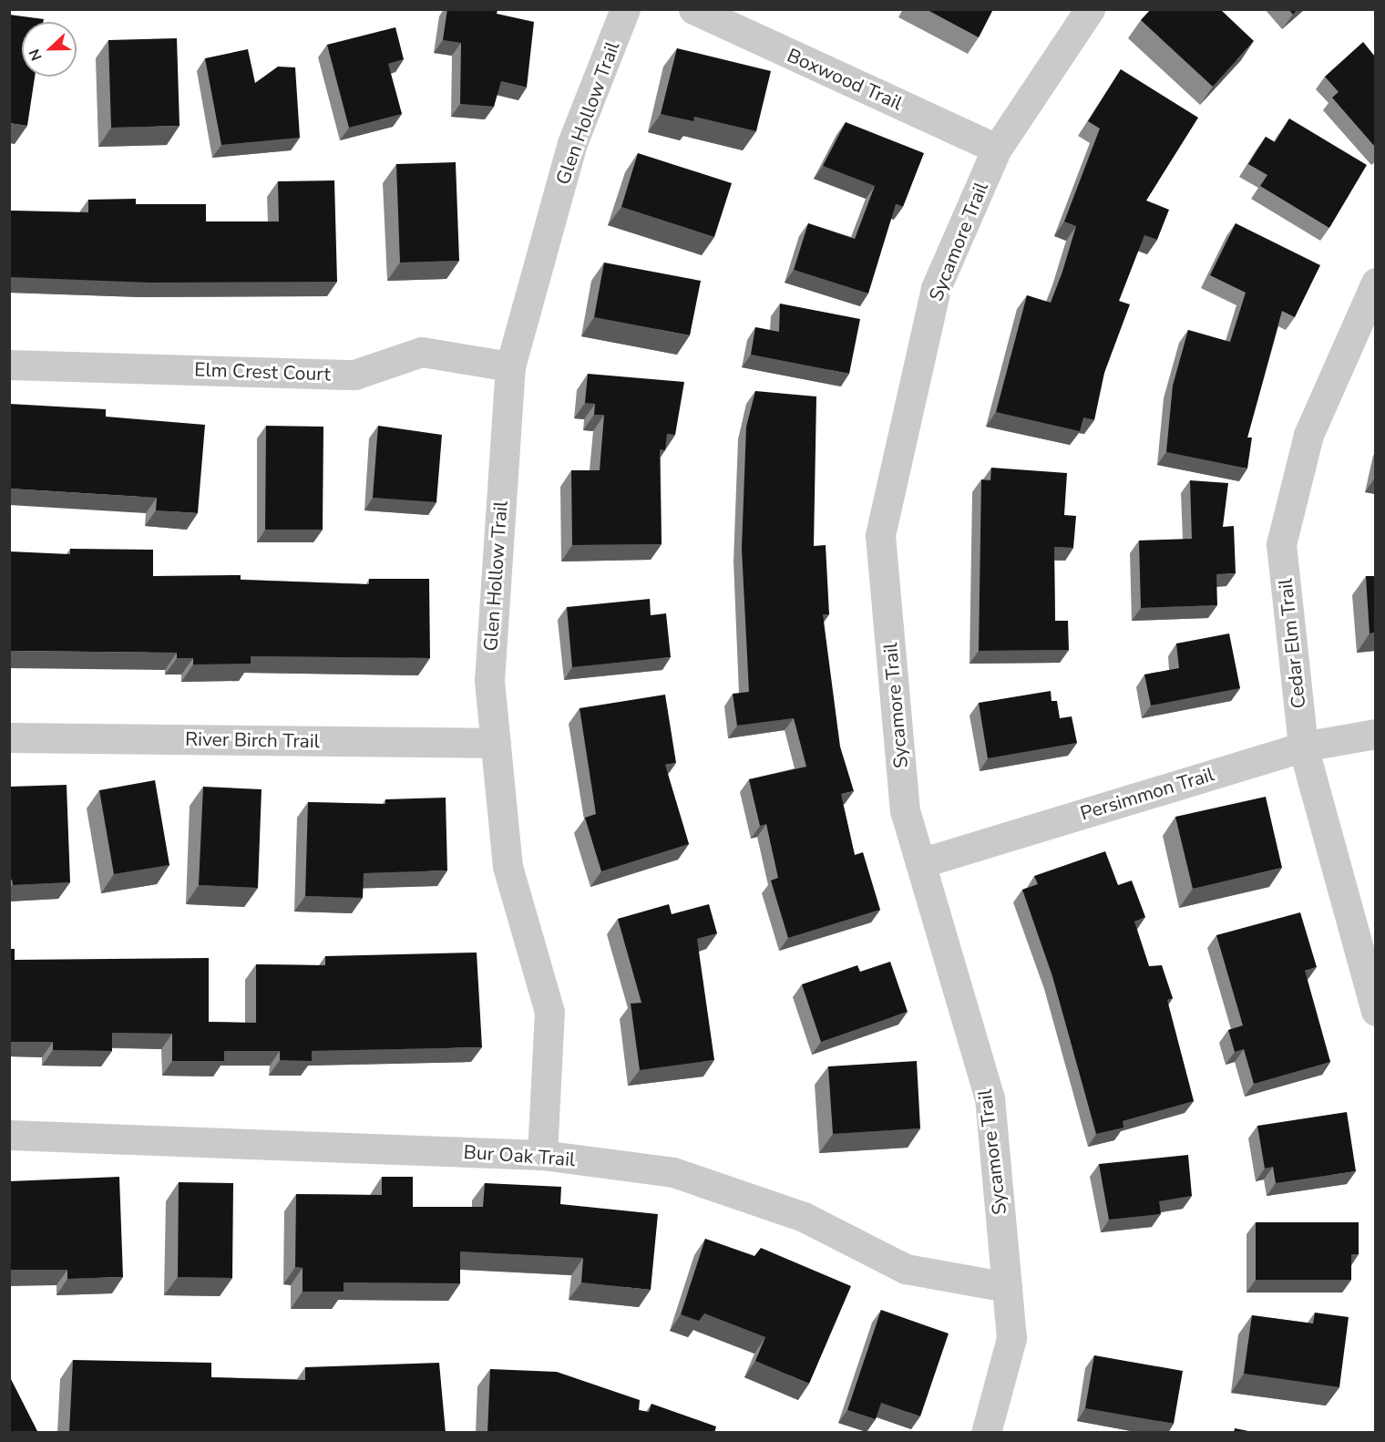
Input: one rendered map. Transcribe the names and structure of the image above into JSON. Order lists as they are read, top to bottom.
{
  "streets": {
    "street": [
      "Boxwood Trail",
      "Glen Hollow Trail",
      "Sycamore Trail",
      "Elm Crest Court",
      "Cedar Elm Trail",
      "River Birch Trail",
      "Persimmon Trail",
      "Bur Oak Trail"
    ]
  },
  "crossings": [
    ["Boxwood Trail", "Sycamore Trail"],
    ["Glen Hollow Trail", "Elm Crest Court"],
    ["Glen Hollow Trail", "River Birch Trail"],
    ["Glen Hollow Trail", "Bur Oak Trail"],
    ["Sycamore Trail", "Persimmon Trail"],
    ["Sycamore Trail", "Bur Oak Trail"],
    ["Cedar Elm Trail", "Persimmon Trail"]
  ],
  "north": "left"
}
